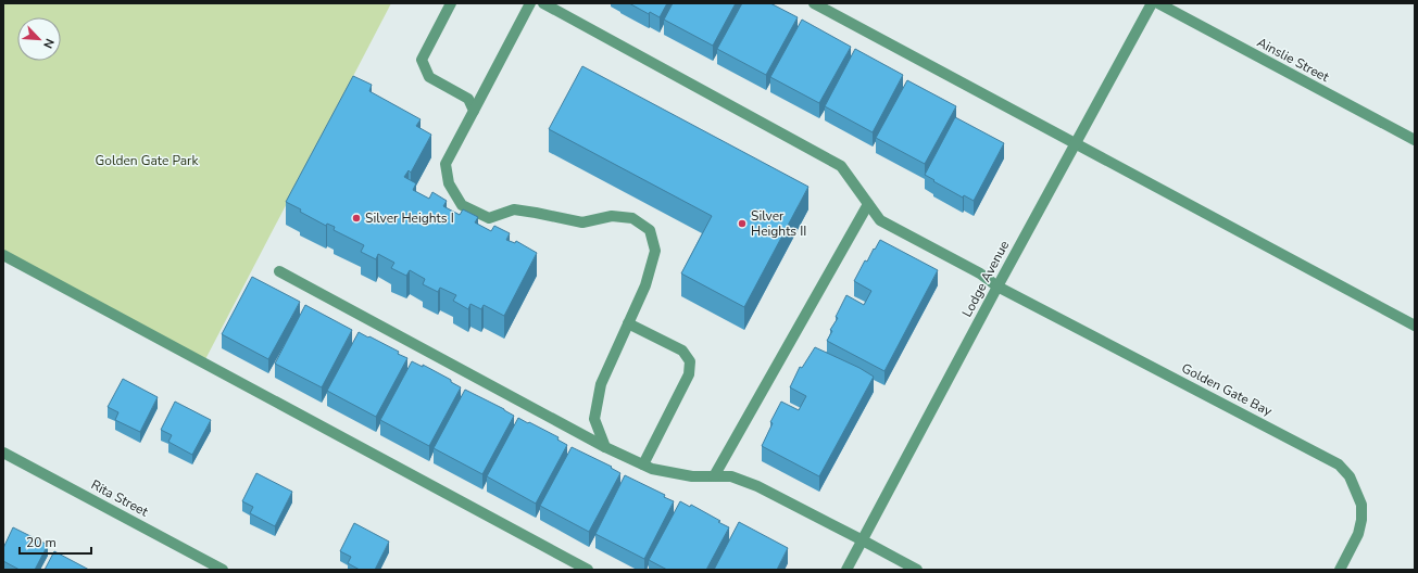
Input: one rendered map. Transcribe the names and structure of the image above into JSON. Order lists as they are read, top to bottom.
{
  "streets": {
    "street": [
      "Ainslie Street",
      "Lodge Avenue",
      "Golden Gate Bay",
      "Rita Street"
    ]
  },
  "crossings": [
    ["Lodge Avenue", "Golden Gate Bay"]
  ],
  "parks": ["Golden Gate Park"],
  "places": ["Silver Heights I", "Silver Heights II"],
  "scale_bar": "20 m",
  "north": "bottom right"
}
